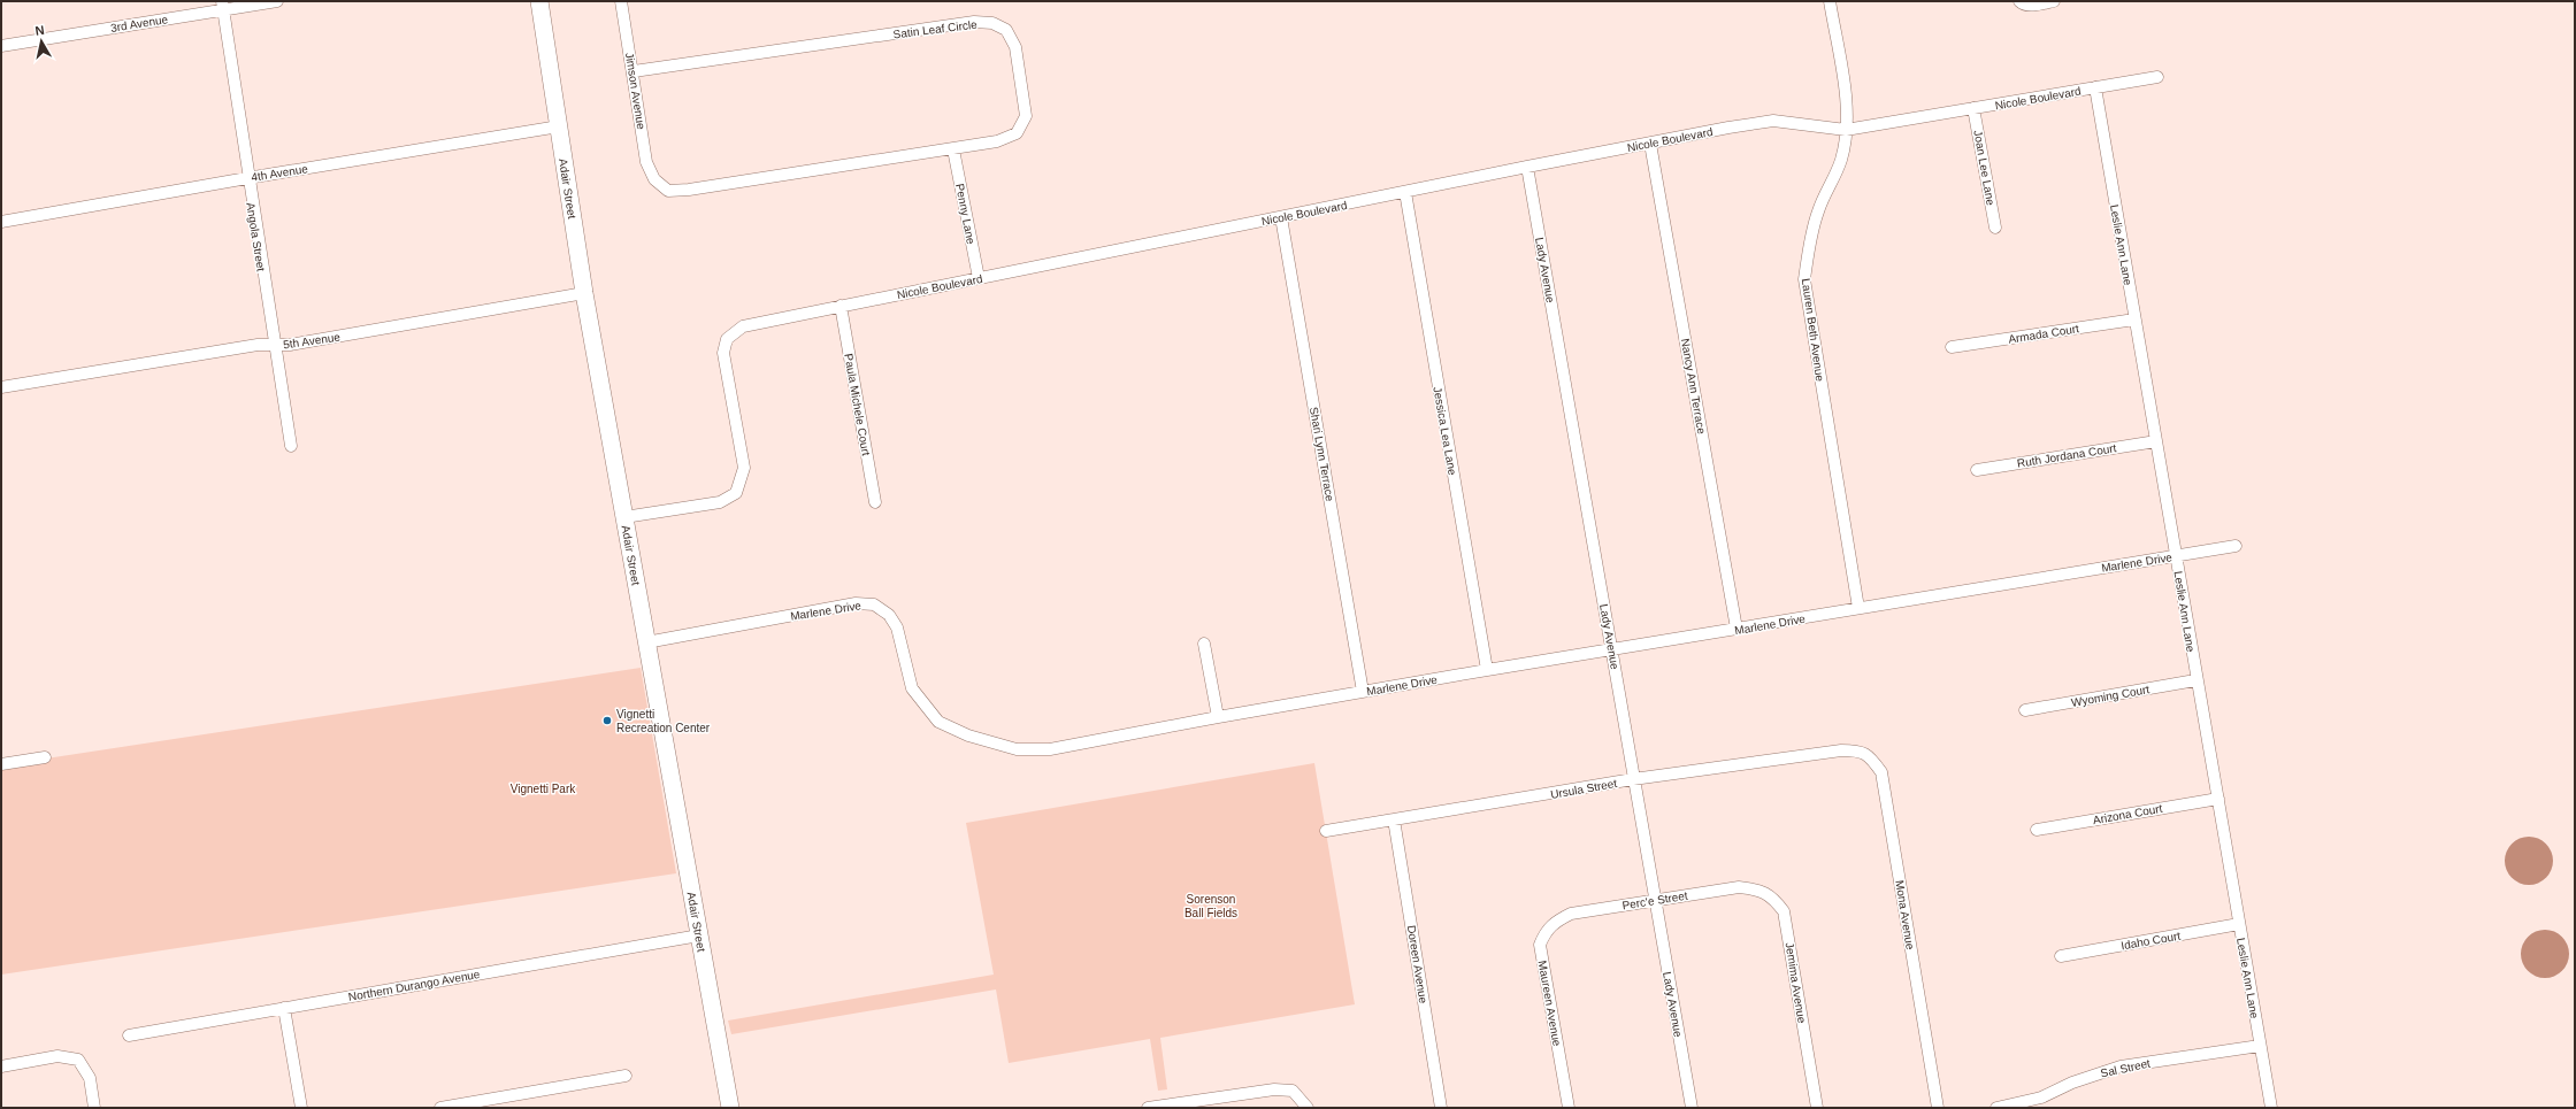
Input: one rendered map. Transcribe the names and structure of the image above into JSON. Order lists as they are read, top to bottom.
{
  "streets": {
    "street": [
      "3rd Avenue",
      "Satin Leaf Circle",
      "Jimson Avenue",
      "Nicole Boulevard",
      "Joan Lee Lane",
      "4th Avenue",
      "Adair Street",
      "Penny Lane",
      "Angola Street",
      "Leslie Ann Lane",
      "Lady Avenue",
      "Lauren Beth Avenue",
      "Armada Court",
      "5th Avenue",
      "Nancy Ann Terrace",
      "Paula Michele Court",
      "Jessica Lea Lane",
      "Shari Lynn Terrace",
      "Ruth Jordana Court",
      "Marlene Drive",
      "Wyoming Court",
      "Ursula Street",
      "Arizona Court",
      "Perc'e Street",
      "Mona Avenue",
      "Idaho Court",
      "Doreen Avenue",
      "Jemima Avenue",
      "Northern Durango Avenue",
      "Maureen Avenue",
      "Sal Street"
    ]
  },
  "crossings": [
    ["3rd Avenue", "Angola Street"],
    ["Satin Leaf Circle", "Jimson Avenue"],
    ["Satin Leaf Circle", "Penny Lane"],
    ["Nicole Boulevard", "Joan Lee Lane"],
    ["Nicole Boulevard", "Adair Street"],
    ["Nicole Boulevard", "Penny Lane"],
    ["Nicole Boulevard", "Leslie Ann Lane"],
    ["Nicole Boulevard", "Lady Avenue"],
    ["Nicole Boulevard", "Lauren Beth Avenue"],
    ["Nicole Boulevard", "Nancy Ann Terrace"],
    ["Nicole Boulevard", "Paula Michele Court"],
    ["Nicole Boulevard", "Jessica Lea Lane"],
    ["Nicole Boulevard", "Shari Lynn Terrace"],
    ["4th Avenue", "Adair Street"],
    ["4th Avenue", "Angola Street"],
    ["Adair Street", "5th Avenue"],
    ["Adair Street", "Marlene Drive"],
    ["Adair Street", "Northern Durango Avenue"],
    ["Angola Street", "5th Avenue"],
    ["Leslie Ann Lane", "Armada Court"],
    ["Leslie Ann Lane", "Ruth Jordana Court"],
    ["Leslie Ann Lane", "Marlene Drive"],
    ["Leslie Ann Lane", "Wyoming Court"],
    ["Leslie Ann Lane", "Arizona Court"],
    ["Leslie Ann Lane", "Idaho Court"],
    ["Leslie Ann Lane", "Sal Street"],
    ["Lady Avenue", "Marlene Drive"],
    ["Lady Avenue", "Ursula Street"],
    ["Lady Avenue", "Perc'e Street"],
    ["Lauren Beth Avenue", "Marlene Drive"],
    ["Nancy Ann Terrace", "Marlene Drive"],
    ["Jessica Lea Lane", "Marlene Drive"],
    ["Shari Lynn Terrace", "Marlene Drive"],
    ["Ursula Street", "Mona Avenue"],
    ["Ursula Street", "Doreen Avenue"],
    ["Perc'e Street", "Jemima Avenue"],
    ["Perc'e Street", "Maureen Avenue"]
  ],
  "parks": ["Vignetti Park", "Sorenson Ball Fields"],
  "places": ["Vignetti Recreation Center"],
  "north": "top"
}
